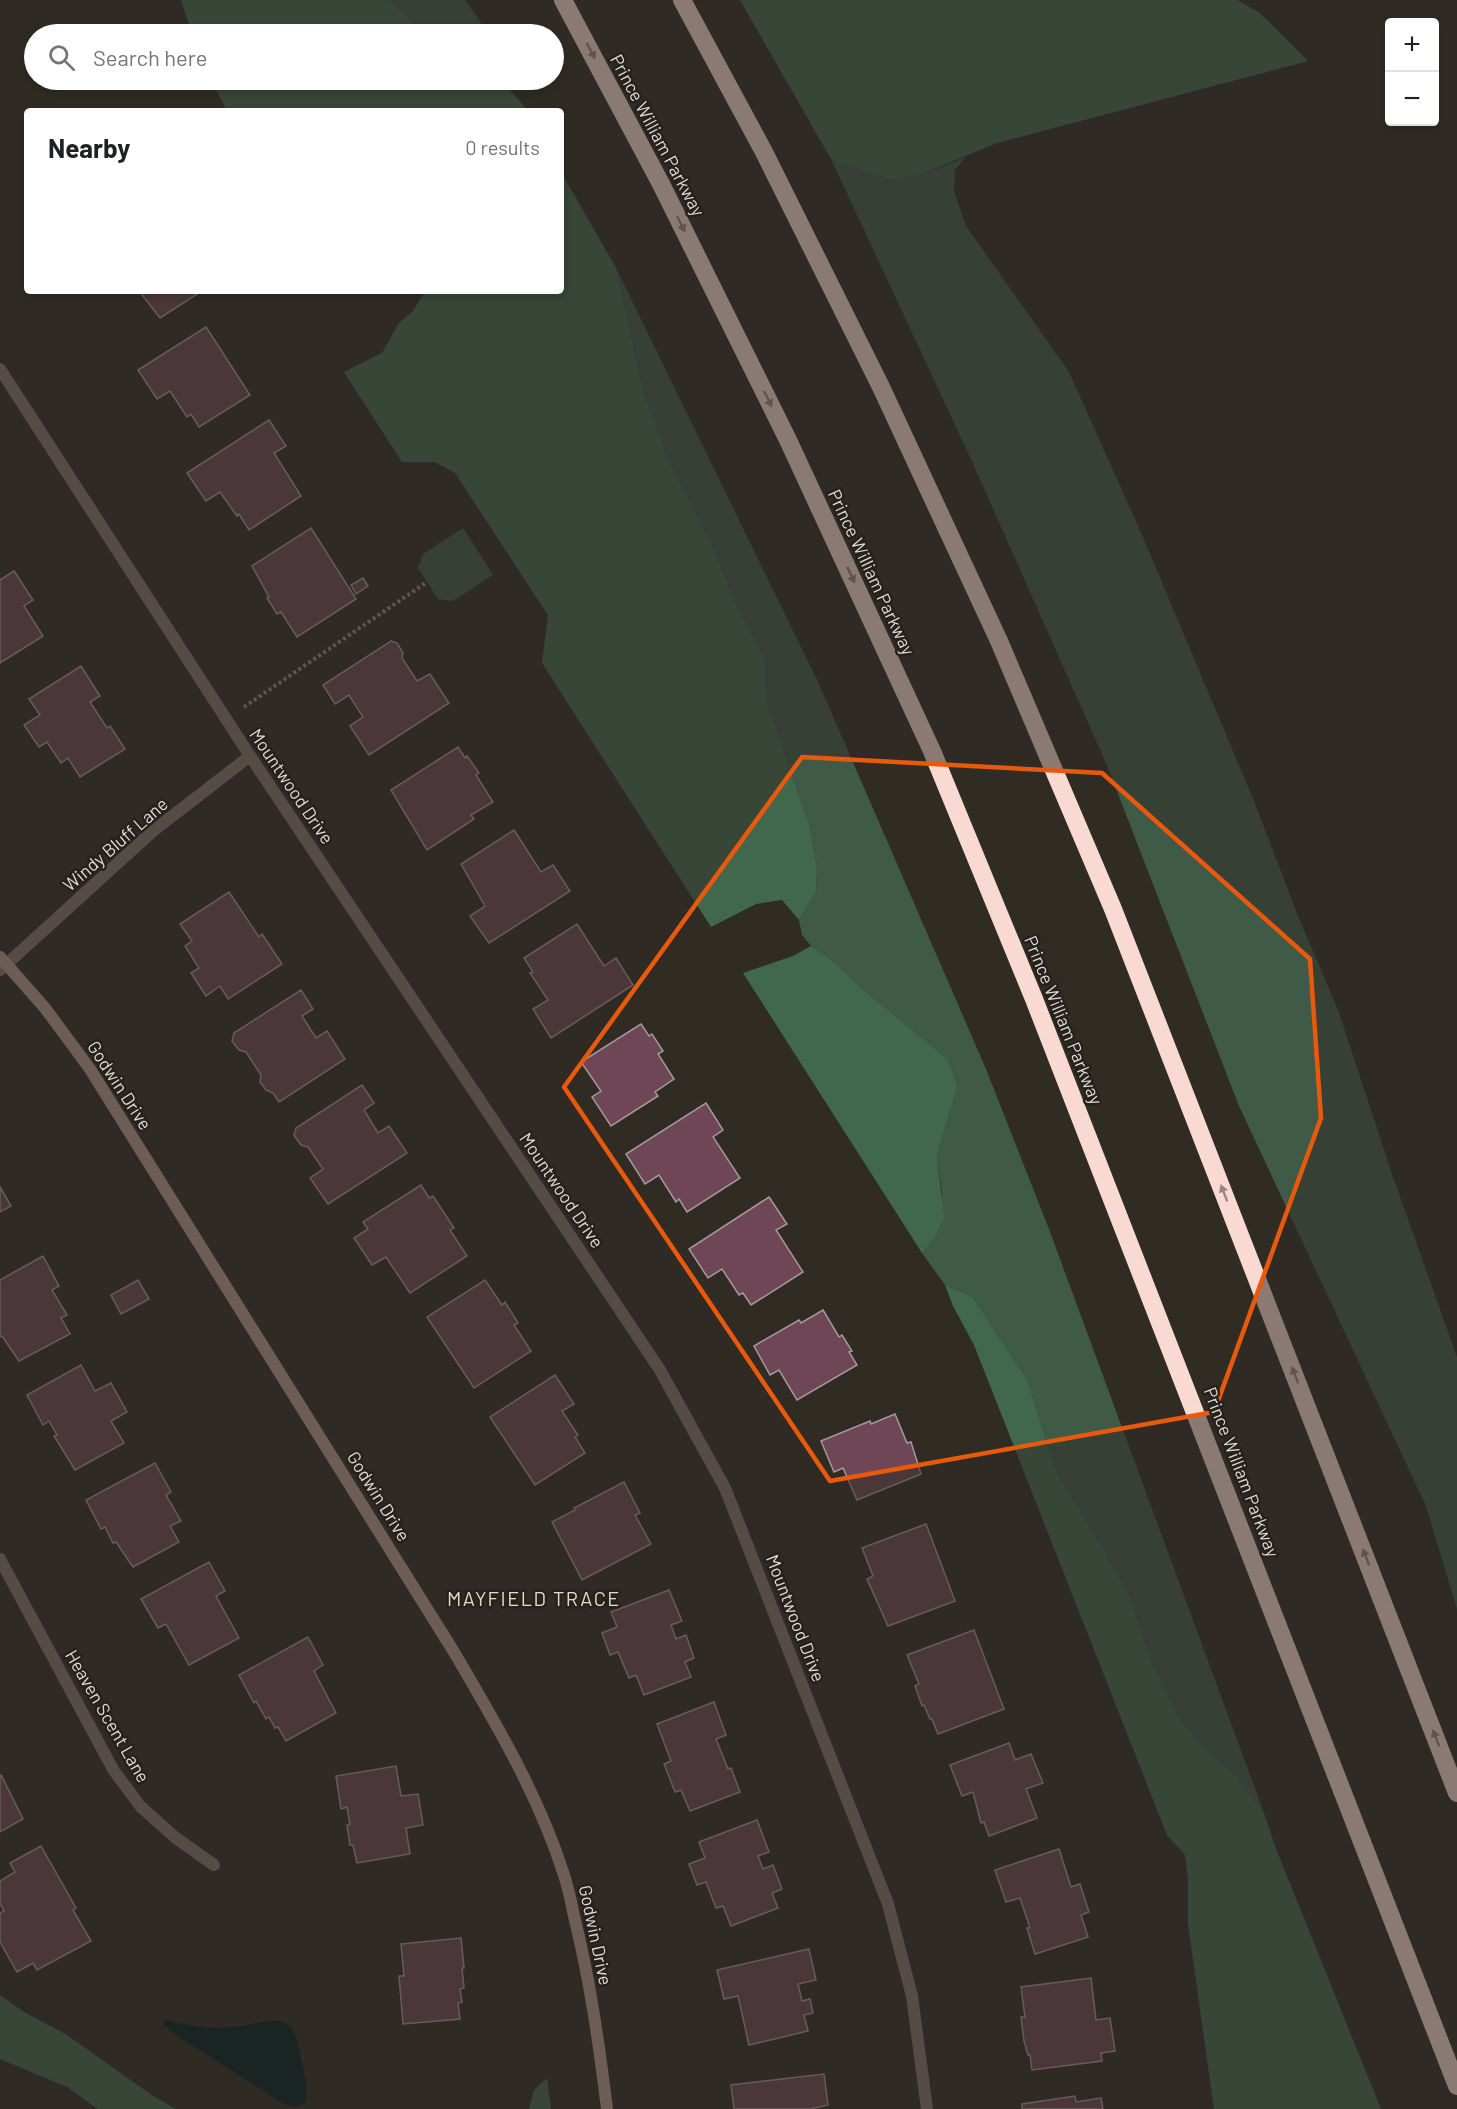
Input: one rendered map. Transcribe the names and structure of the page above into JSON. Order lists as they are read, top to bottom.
{
  "streets": {
    "highway": ["Prince William Parkway"],
    "street": [
      "Mountwood Drive",
      "Windy Bluff Lane",
      "Godwin Drive",
      "Heaven Scent Lane"
    ]
  },
  "crossings": [
    ["Mountwood Drive", "Windy Bluff Lane"],
    ["Windy Bluff Lane", "Godwin Drive"]
  ],
  "districts": ["MAYFIELD TRACE"],
  "page": {
    "map_buttons": ["+", "−"],
    "search": "Search here",
    "heading": ["Nearby", "0 results"]
  }
}
